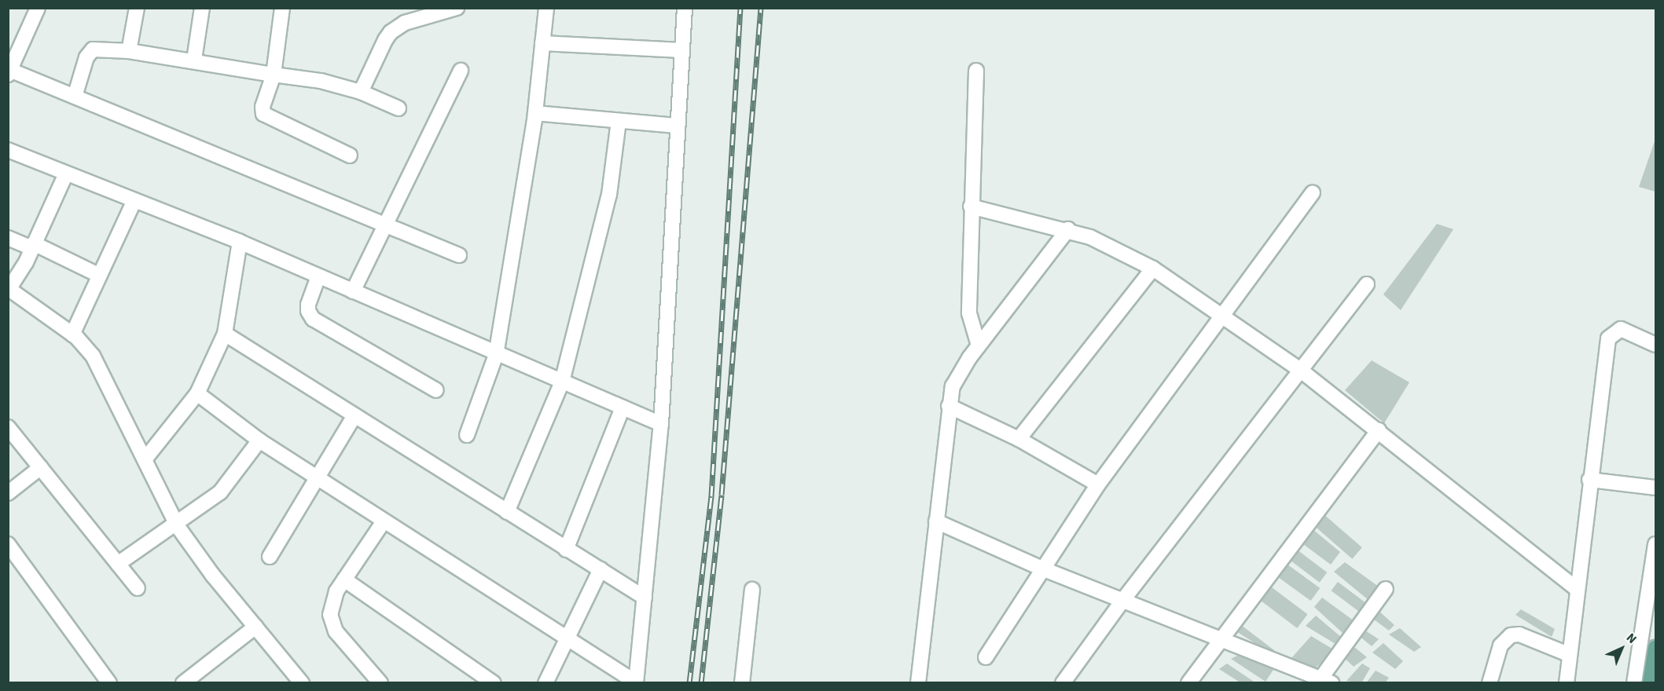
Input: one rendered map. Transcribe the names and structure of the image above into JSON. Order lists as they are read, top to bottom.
{
  "north": "top right"
}
